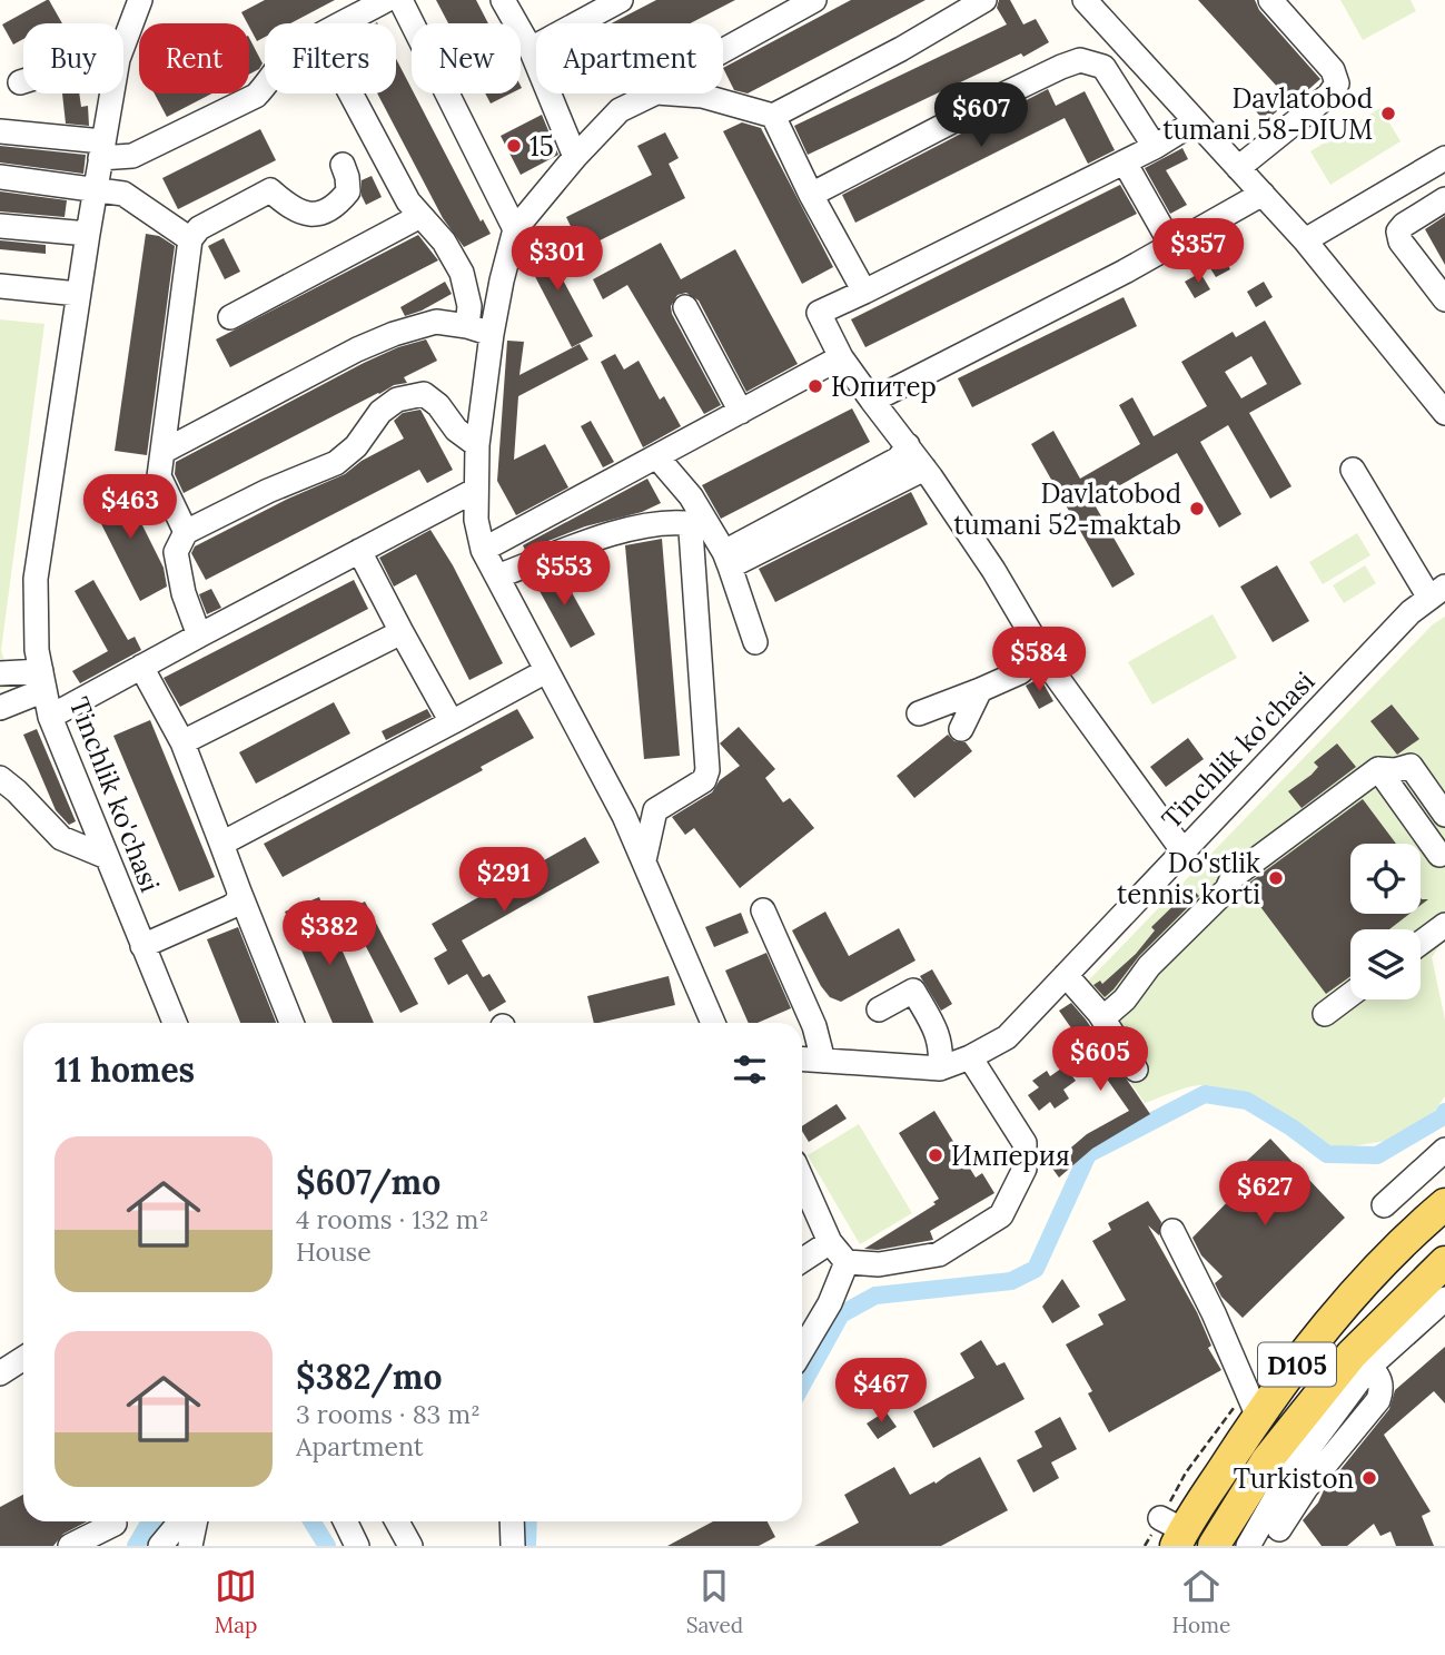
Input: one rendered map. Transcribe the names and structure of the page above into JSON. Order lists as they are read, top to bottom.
{
  "streets": {
    "main road": ["D105"],
    "street": ["Tinchlik ko'chasi"]
  },
  "places": [
    "Davlatobod tumani 58-DIUM",
    "15",
    "Юпитер",
    "Davlatobod tumani 52-maktab",
    "Do'stlik tennis korti",
    "Империя",
    "Turkiston"
  ],
  "page": {
    "chip": [
      "Buy",
      "Rent",
      "Filters",
      "New",
      "Apartment"
    ],
    "price": [
      "$607",
      "$357",
      "$301",
      "$463",
      "$553",
      "$584",
      "$291",
      "$382",
      "$605",
      "$627",
      "$467"
    ],
    "heading": "11 homes",
    "list": [
      {
        "name": "$607/mo",
        "note": "4 rooms · 132 m² · House"
      },
      {
        "name": "$382/mo",
        "note": "3 rooms · 83 m² · Apartment"
      }
    ],
    "tabs": ["Map", "Saved", "Home"]
  }
}
